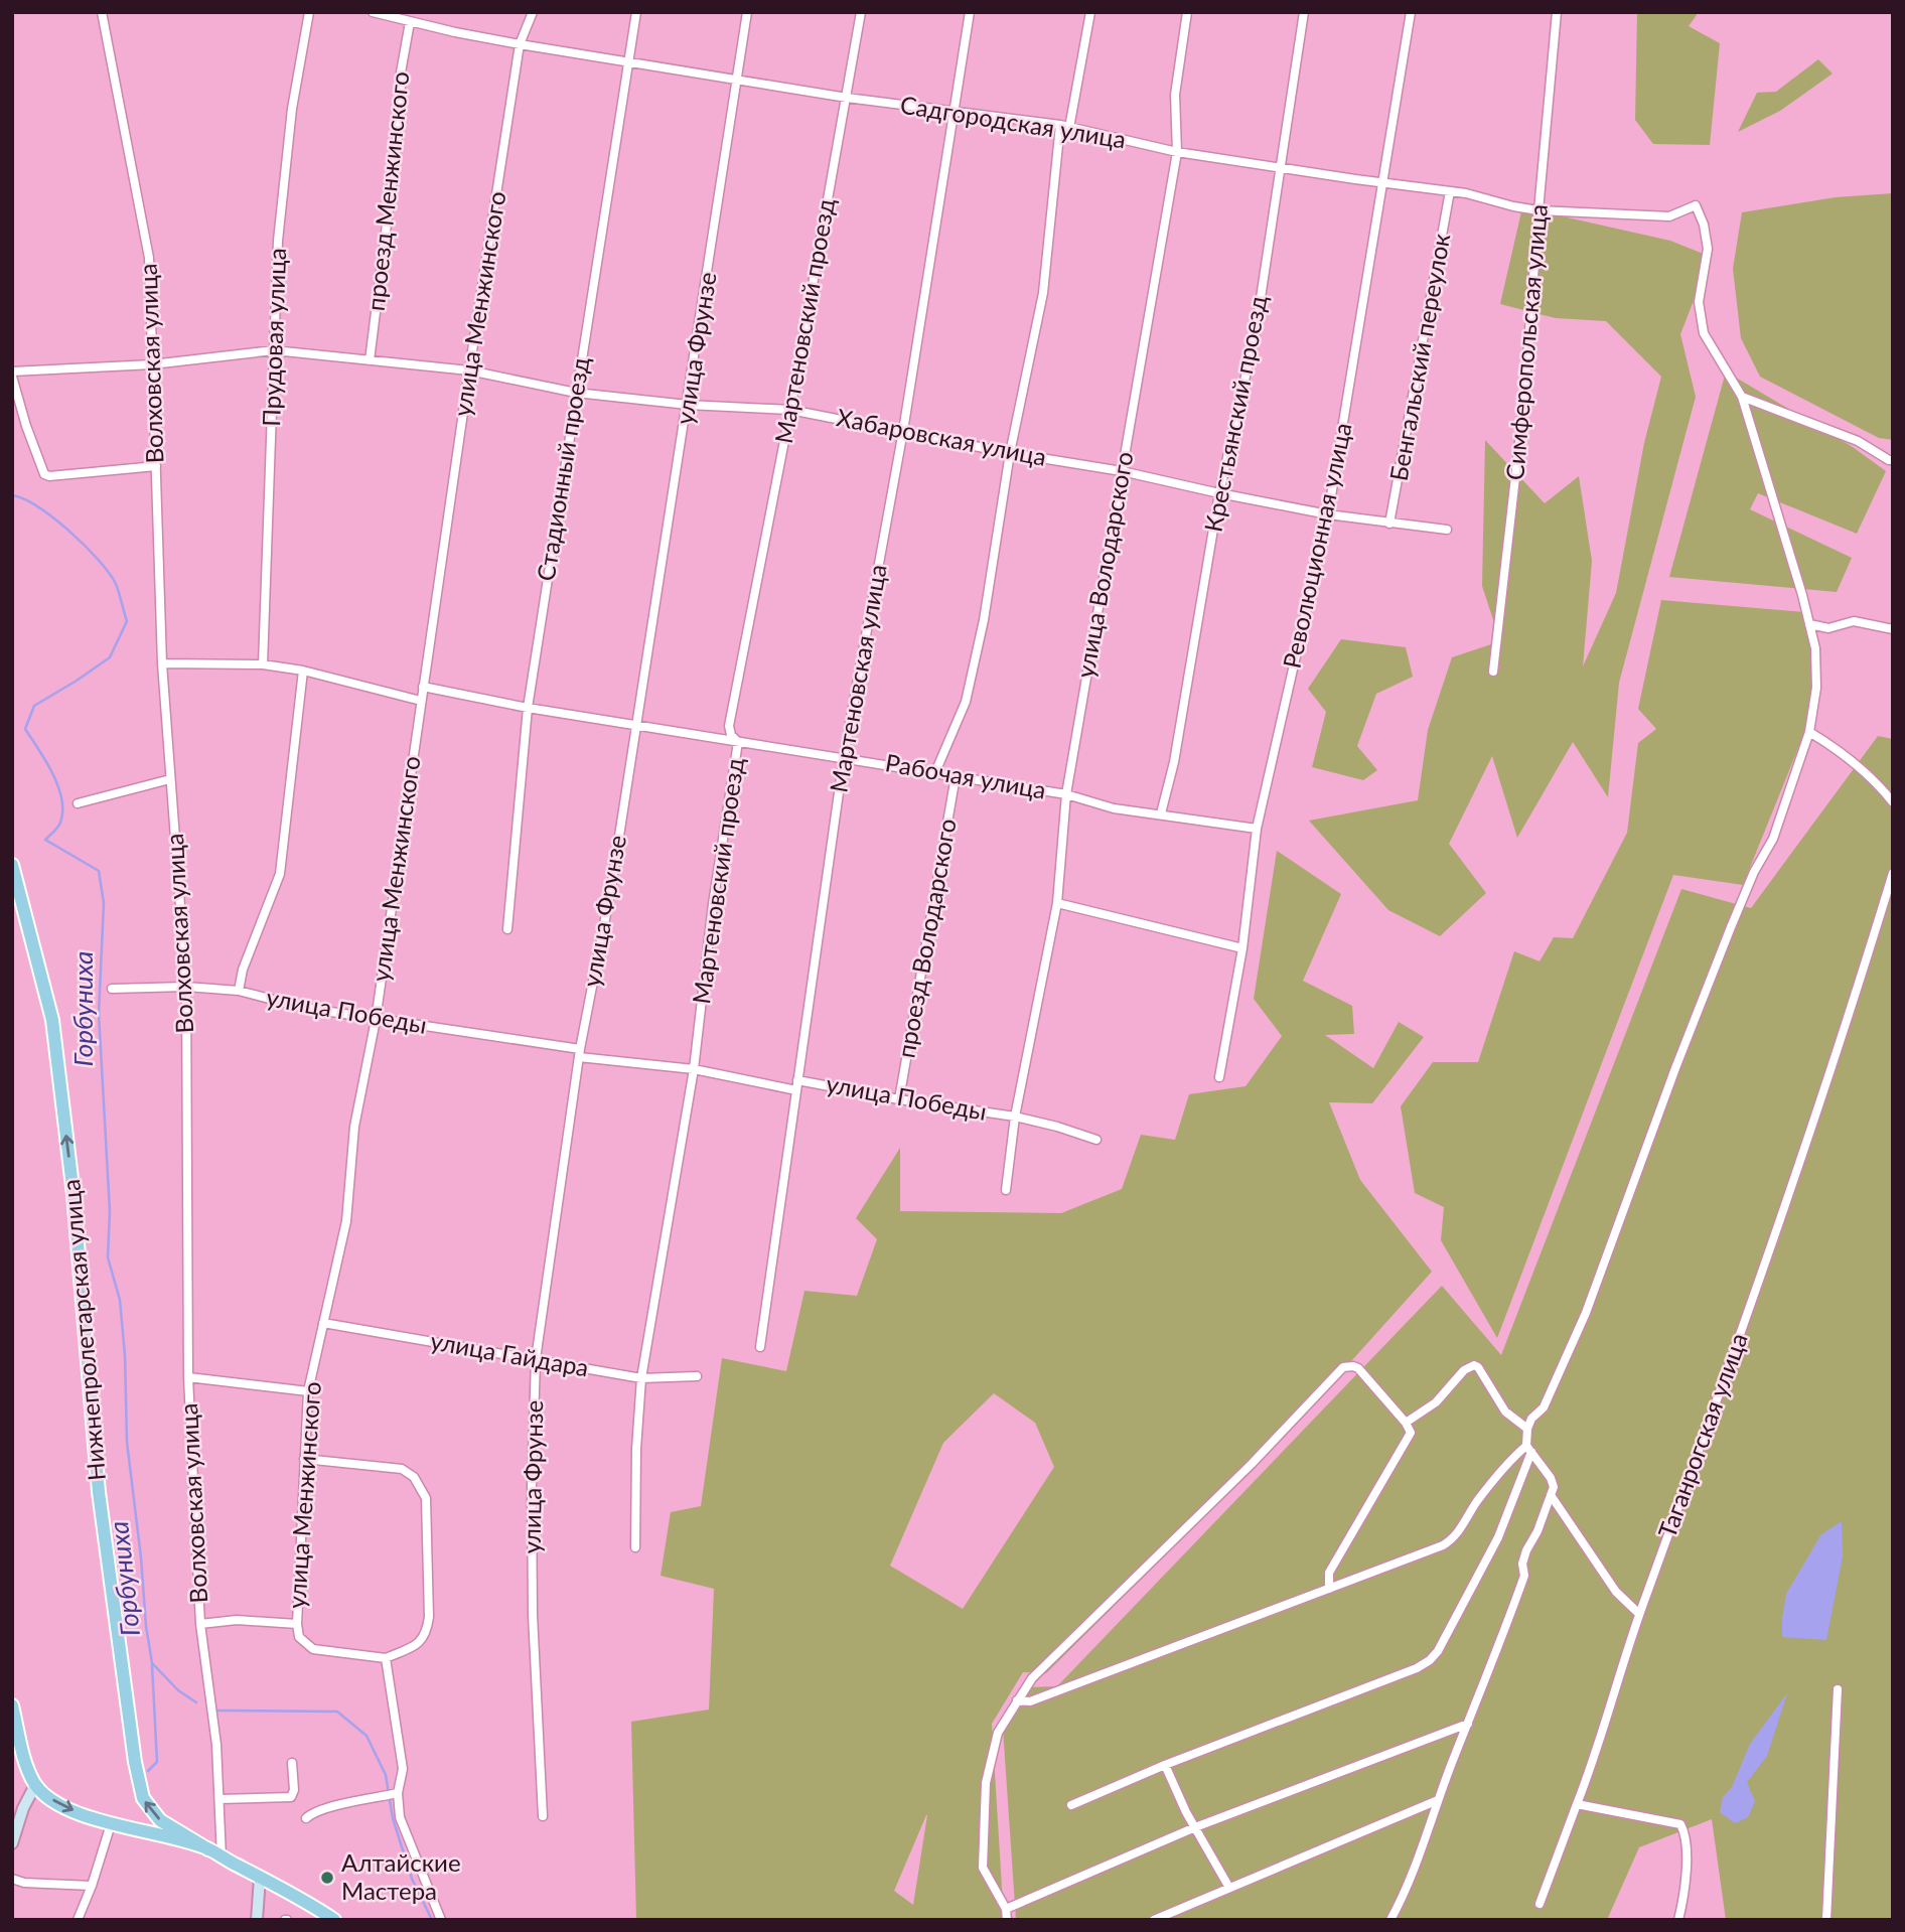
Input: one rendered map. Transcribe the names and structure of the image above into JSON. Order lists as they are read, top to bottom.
{
  "streets": {
    "main road": ["Нижнепролетарская улица"],
    "street": [
      "Садгородская улица",
      "проезд Менжинского",
      "улица Менжинского",
      "Мартеновский проезд",
      "Прудовая улица",
      "Симферопольская улица",
      "улица Фрунзе",
      "Бенгальский переулок",
      "Волховская улица",
      "Крестьянский проезд",
      "Хабаровская улица",
      "Стадионный проезд",
      "Революционная улица",
      "улица Володарского",
      "Мартеновская улица",
      "Рабочая улица",
      "проезд Володарского",
      "улица Победы",
      "улица Гайдара",
      "Таганрогская улица"
    ]
  },
  "crossings": [
    ["Садгородская улица", "проезд Менжинского"],
    ["Садгородская улица", "улица Менжинского"],
    ["Садгородская улица", "Мартеновский проезд"],
    ["Садгородская улица", "Симферопольская улица"],
    ["Садгородская улица", "улица Фрунзе"],
    ["Садгородская улица", "Бенгальский переулок"],
    ["Садгородская улица", "Крестьянский проезд"],
    ["Садгородская улица", "Стадионный проезд"],
    ["Садгородская улица", "Революционная улица"],
    ["Садгородская улица", "улица Володарского"],
    ["Садгородская улица", "Мартеновская улица"],
    ["проезд Менжинского", "Хабаровская улица"],
    ["улица Менжинского", "Хабаровская улица"],
    ["улица Менжинского", "Рабочая улица"],
    ["улица Менжинского", "улица Победы"],
    ["улица Менжинского", "улица Гайдара"],
    ["Мартеновский проезд", "Хабаровская улица"],
    ["Мартеновский проезд", "Рабочая улица"],
    ["Мартеновский проезд", "улица Победы"],
    ["Мартеновский проезд", "улица Гайдара"],
    ["Прудовая улица", "Хабаровская улица"],
    ["улица Фрунзе", "Хабаровская улица"],
    ["улица Фрунзе", "Рабочая улица"],
    ["улица Фрунзе", "улица Победы"],
    ["улица Фрунзе", "улица Гайдара"],
    ["Бенгальский переулок", "Хабаровская улица"],
    ["Волховская улица", "Хабаровская улица"],
    ["Волховская улица", "улица Победы"],
    ["Крестьянский проезд", "Хабаровская улица"],
    ["Крестьянский проезд", "Рабочая улица"],
    ["Хабаровская улица", "Стадионный проезд"],
    ["Хабаровская улица", "Революционная улица"],
    ["Хабаровская улица", "улица Володарского"],
    ["Хабаровская улица", "Мартеновская улица"],
    ["Стадионный проезд", "Рабочая улица"],
    ["Революционная улица", "Рабочая улица"],
    ["улица Володарского", "Рабочая улица"],
    ["улица Володарского", "улица Победы"],
    ["Мартеновская улица", "Рабочая улица"],
    ["Мартеновская улица", "улица Победы"],
    ["Рабочая улица", "проезд Володарского"],
    ["проезд Володарского", "улица Победы"]
  ],
  "one_way": ["Нижнепролетарская улица"],
  "water": ["Горбуниха"],
  "places": ["Алтайские Мастера"]
}
